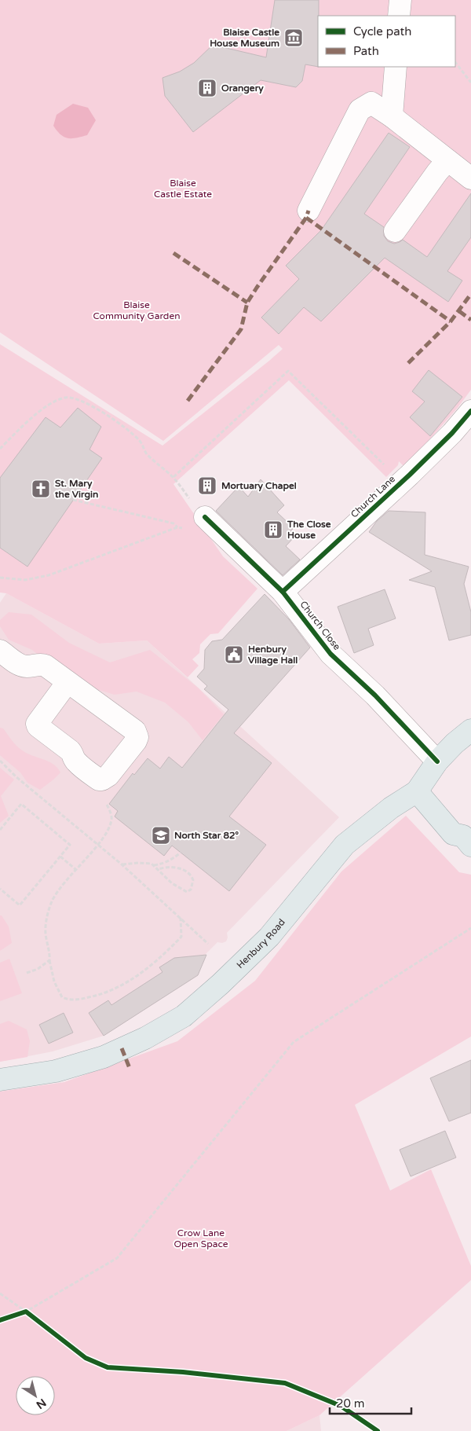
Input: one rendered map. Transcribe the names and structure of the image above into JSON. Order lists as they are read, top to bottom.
{
  "streets": {
    "main road": ["Henbury Road"],
    "street": ["Church Lane", "Church Close"]
  },
  "crossings": [
    ["Church Lane", "Church Close"],
    ["Church Close", "Henbury Road"]
  ],
  "parks": ["Blaise Castle Estate", "Blaise Community Garden", "Crow Lane Open Space"],
  "places": {
    "museum": ["Blaise Castle House Museum"],
    "building": ["Orangery", "Mortuary Chapel", "The Close House"],
    "church": ["St. Mary the Virgin"],
    "public building": ["Henbury Village Hall"],
    "school or university": ["North Star 82°"]
  },
  "legend": ["Cycle path", "Path"],
  "scale_bar": "20 m",
  "north": "bottom right"
}
